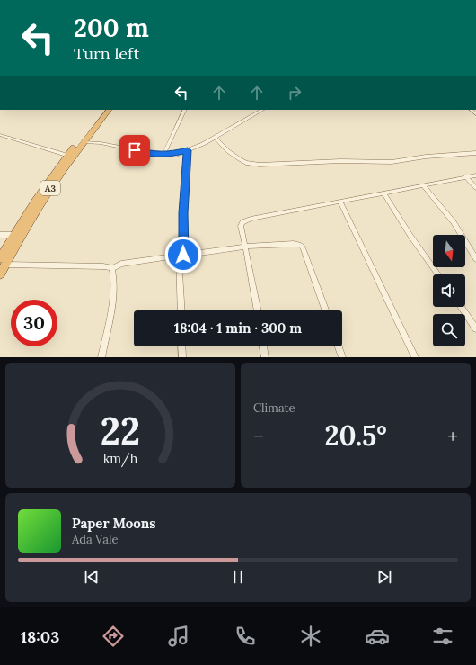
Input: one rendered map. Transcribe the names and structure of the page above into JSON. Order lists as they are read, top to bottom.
{
  "streets": {
    "highway": ["A3"]
  },
  "north": "bottom",
  "page": {
    "turn": ["200 m", "Turn left"],
    "limit": "30",
    "trip": "18:04 · 1 min · 300 m",
    "tile": "Climate",
    "heat": ["−", "20.5°", "+"],
    "song": ["Paper Moons", "Ada Vale"],
    "tabs": "18:03",
    "gauge": ["22", "km/h"]
  }
}
